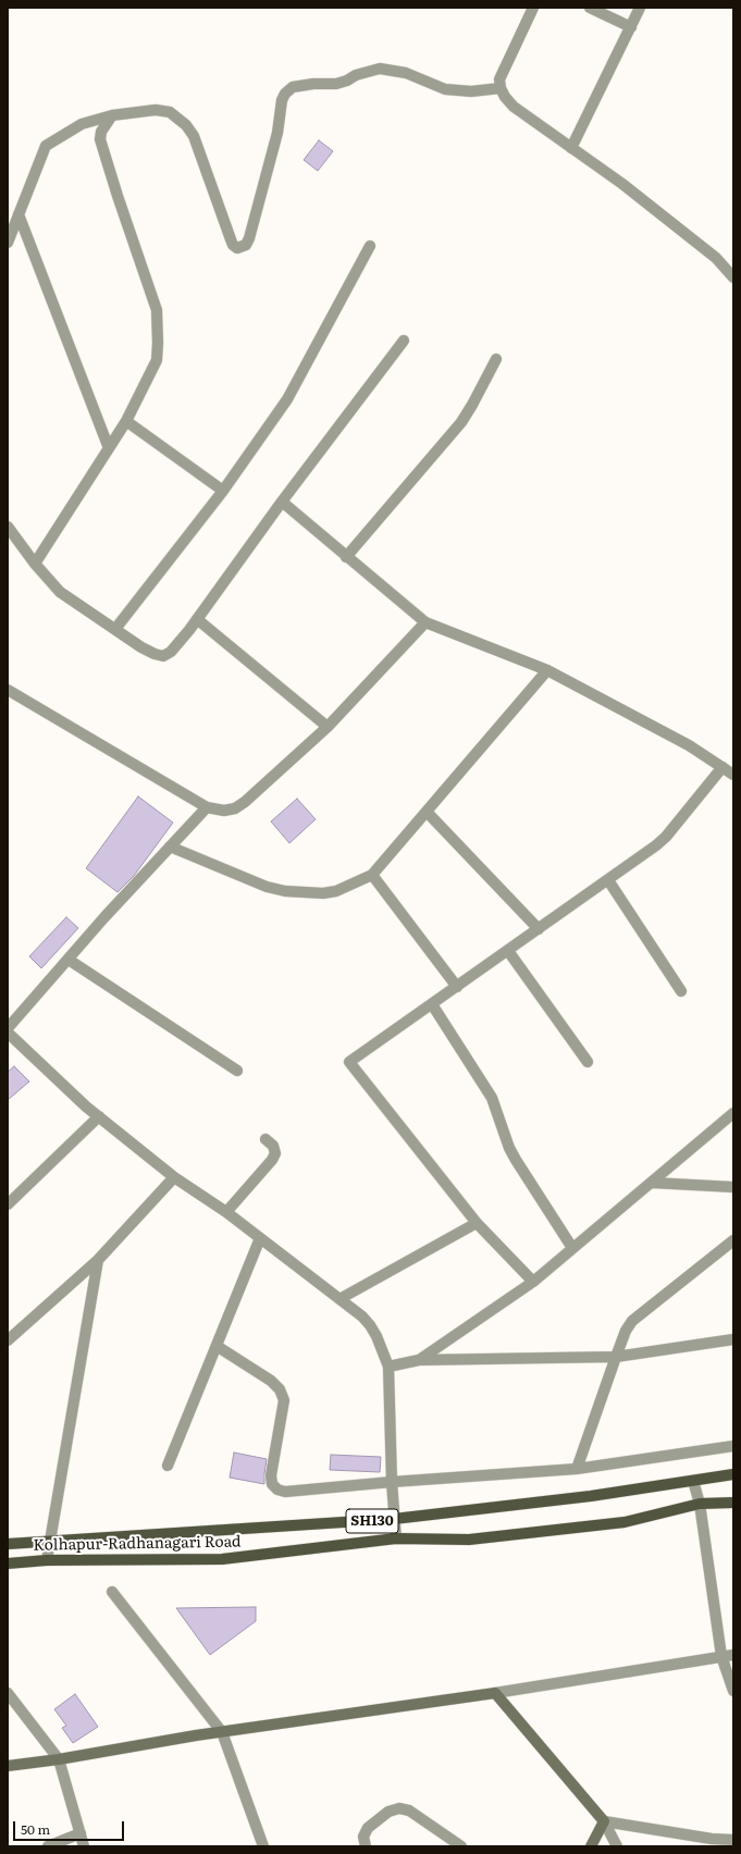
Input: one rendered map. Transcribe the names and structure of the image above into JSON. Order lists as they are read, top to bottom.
{
  "streets": {
    "main road": ["SH130", "Kolhapur-Radhanagari Road"]
  },
  "scale_bar": "50 m"
}
